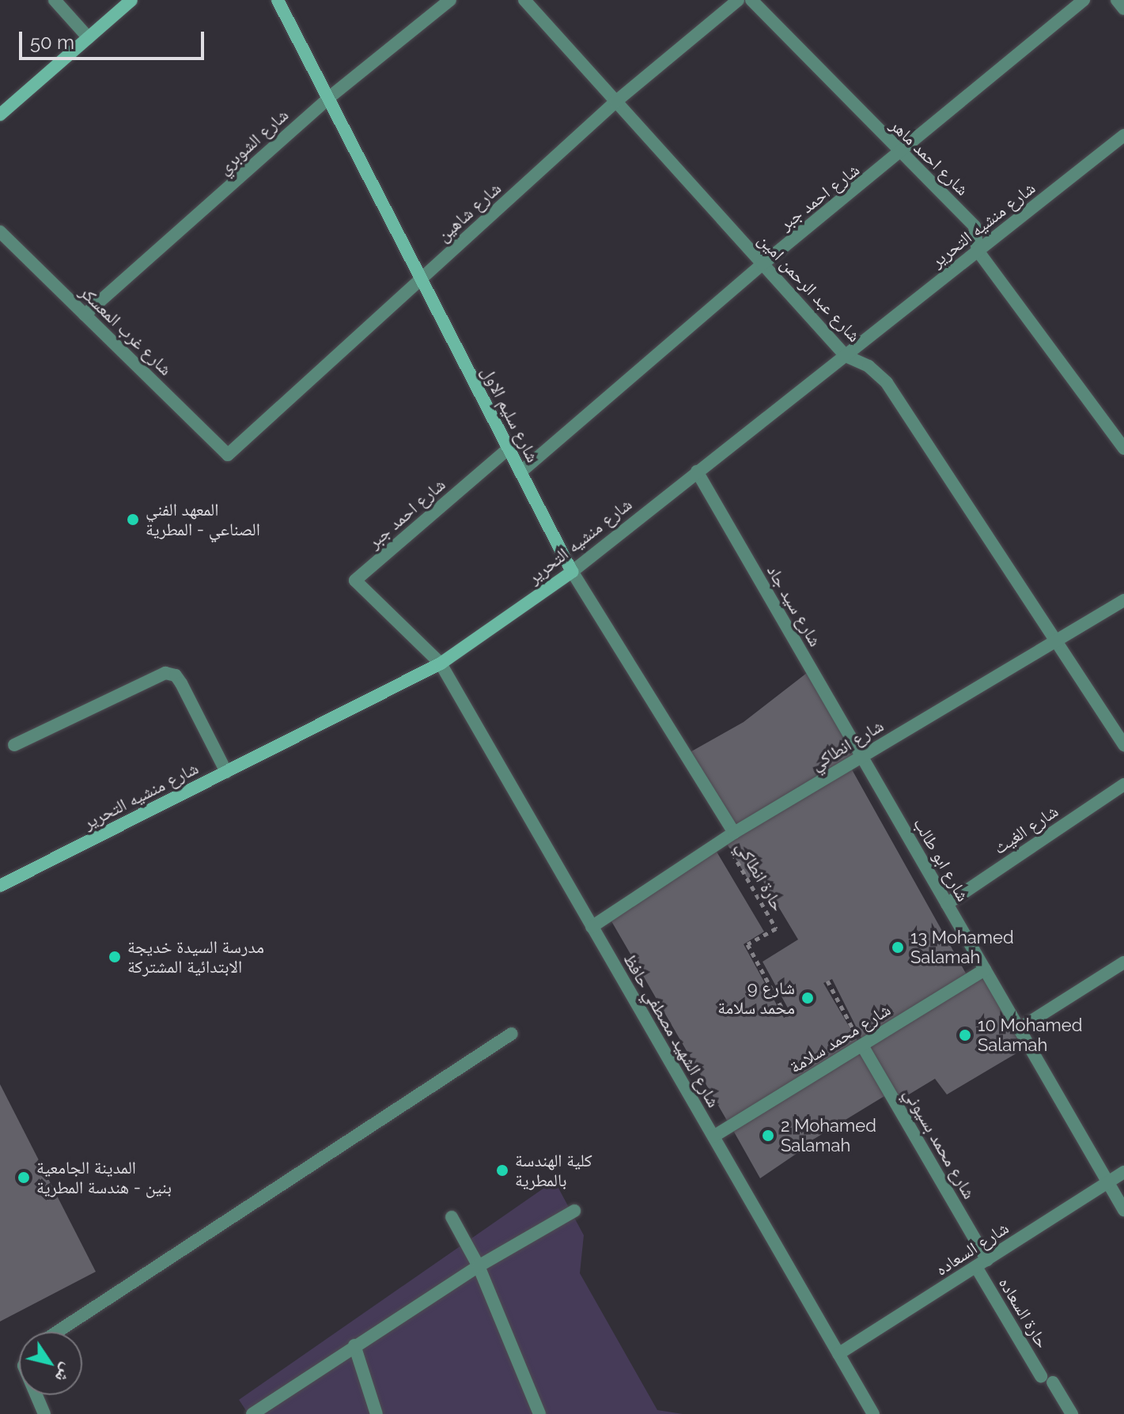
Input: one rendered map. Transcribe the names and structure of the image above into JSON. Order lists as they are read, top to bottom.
{
  "streets": {
    "street": [
      "شارع الشوبري",
      "شارع احمد ماهر",
      "شارع احمد جبر",
      "شارع شاهين",
      "شارع منشيه التحرير",
      "شارع عبد الرحمن امين",
      "شارع غرب المعسكر",
      "شارع سليم الاول",
      "شارع سيد جاد",
      "شارع انطاكي",
      "شارع الغيث",
      "شارع ابو طالب",
      "شارع الشهيد مصطفي حافظ",
      "شارع محمد سلامة",
      "شارع محمد بسيوني",
      "شارع السعاده",
      "حارة السعاده"
    ],
    "path": ["حارة انطاكي"]
  },
  "crossings": [
    ["شارع الشوبري", "شارع غرب المعسكر"],
    ["شارع الشوبري", "شارع سليم الاول"],
    ["شارع احمد ماهر", "شارع احمد جبر"],
    ["شارع احمد ماهر", "شارع منشيه التحرير"],
    ["شارع احمد جبر", "شارع منشيه التحرير"],
    ["شارع احمد جبر", "شارع عبد الرحمن امين"],
    ["شارع احمد جبر", "شارع سليم الاول"],
    ["شارع احمد جبر", "شارع الشهيد مصطفي حافظ"],
    ["شارع شاهين", "شارع عبد الرحمن امين"],
    ["شارع شاهين", "شارع غرب المعسكر"],
    ["شارع شاهين", "شارع سليم الاول"],
    ["شارع منشيه التحرير", "شارع عبد الرحمن امين"],
    ["شارع منشيه التحرير", "شارع سليم الاول"],
    ["شارع منشيه التحرير", "شارع سيد جاد"],
    ["شارع منشيه التحرير", "شارع الشهيد مصطفي حافظ"],
    ["شارع عبد الرحمن امين", "شارع انطاكي"],
    ["شارع سليم الاول", "شارع انطاكي"],
    ["شارع سليم الاول", "حارة انطاكي"],
    ["شارع سيد جاد", "شارع انطاكي"],
    ["شارع سيد جاد", "شارع ابو طالب"],
    ["شارع انطاكي", "شارع ابو طالب"],
    ["شارع انطاكي", "حارة انطاكي"],
    ["شارع انطاكي", "شارع الشهيد مصطفي حافظ"],
    ["شارع الغيث", "شارع ابو طالب"],
    ["شارع ابو طالب", "شارع محمد سلامة"],
    ["شارع ابو طالب", "شارع السعاده"],
    ["شارع الشهيد مصطفي حافظ", "شارع محمد سلامة"],
    ["شارع الشهيد مصطفي حافظ", "شارع السعاده"],
    ["شارع محمد سلامة", "شارع محمد بسيوني"],
    ["شارع محمد بسيوني", "شارع السعاده"],
    ["شارع محمد بسيوني", "حارة السعاده"],
    ["شارع السعاده", "حارة السعاده"]
  ],
  "places": [
    "المعهد الفني الصناعي - المطرية",
    "13 Mohamed Salamah",
    "مدرسة السيدة خديجة الابتدائية المشتركة",
    "9 شارع محمد سلامة",
    "10 Mohamed Salamah",
    "2 Mohamed Salamah",
    "كلية الهندسة بالمطرية",
    "المدينة الجامعية بنين - هندسة المطرية"
  ],
  "scale_bar": "50 m",
  "north": "bottom right"
}
